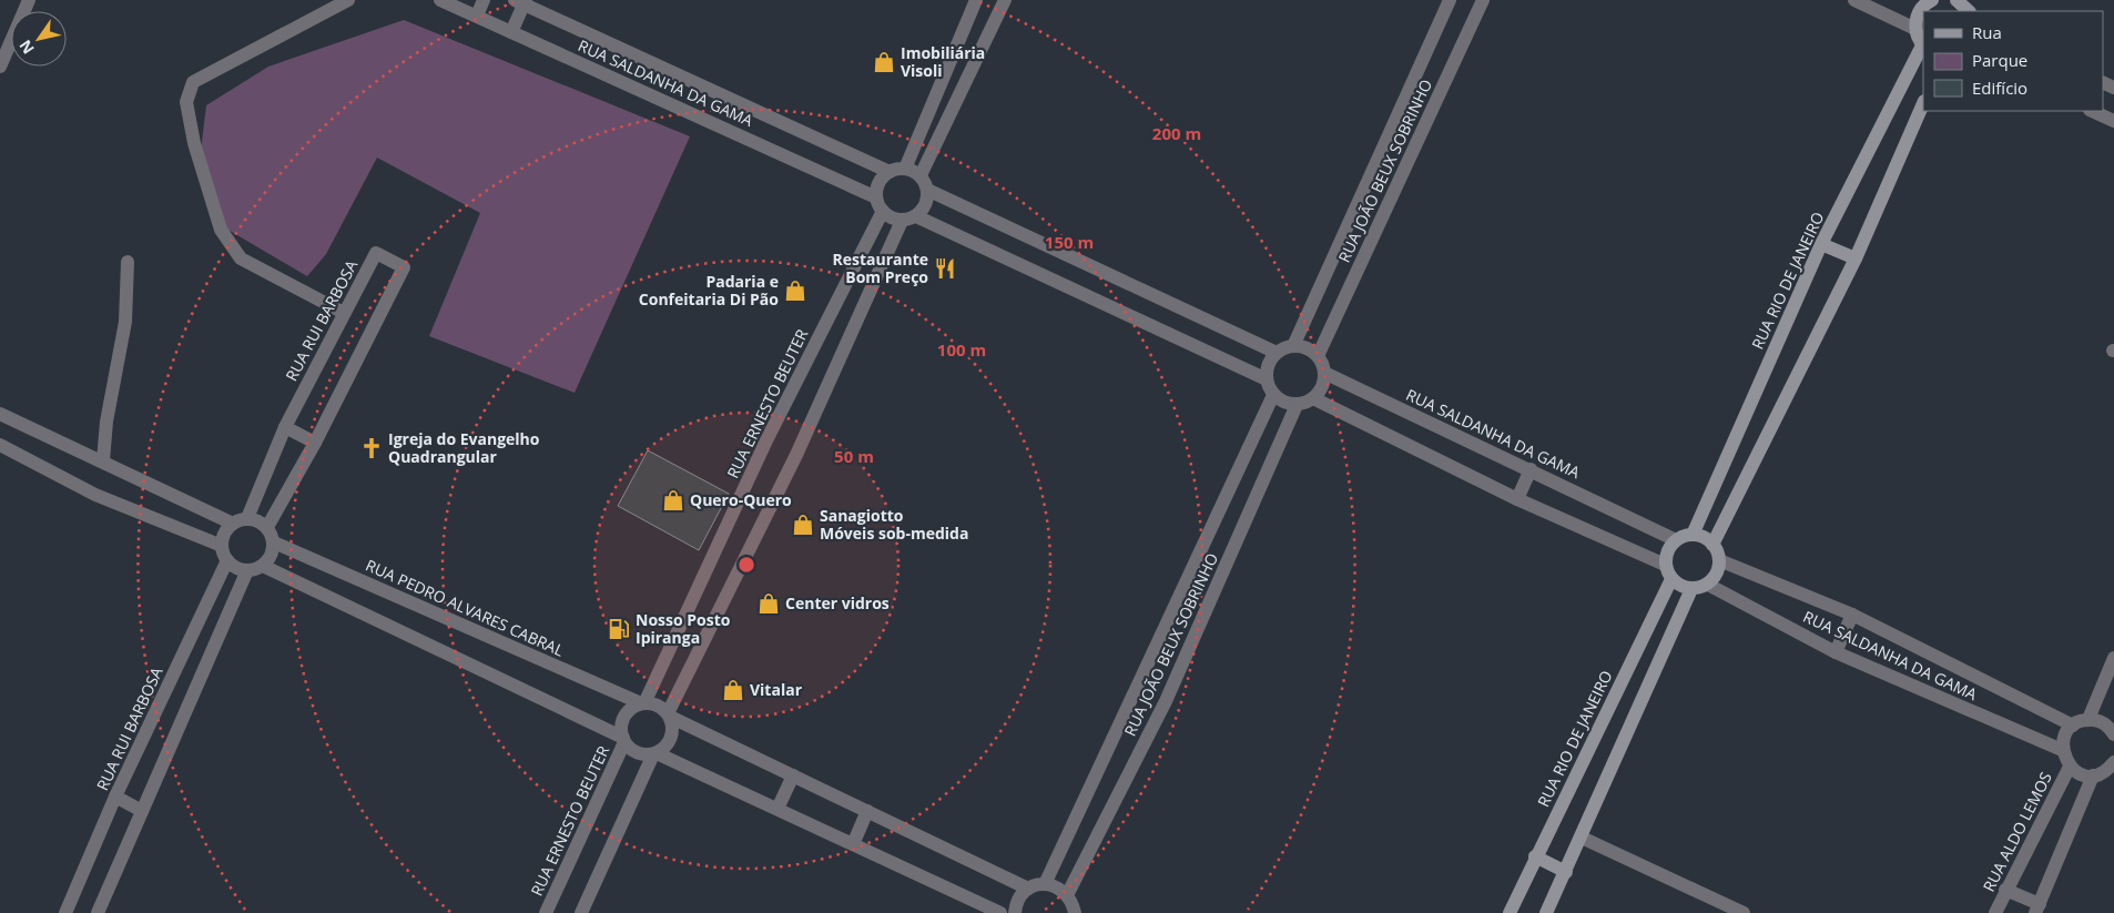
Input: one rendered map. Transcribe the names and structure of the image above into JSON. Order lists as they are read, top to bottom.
{
  "streets": {
    "main road": ["RUA RIO DE JANEIRO"],
    "street": [
      "RUA SALDANHA DA GAMA",
      "RUA JOÃO BEUX SOBRINHO",
      "RUA RUI BARBOSA",
      "RUA ERNESTO BEUTER",
      "RUA PEDRO ALVARES CABRAL",
      "RUA ALDO LEMOS"
    ]
  },
  "crossings": [
    ["RUA SALDANHA DA GAMA", "RUA JOÃO BEUX SOBRINHO"],
    ["RUA SALDANHA DA GAMA", "RUA RIO DE JANEIRO"],
    ["RUA SALDANHA DA GAMA", "RUA ERNESTO BEUTER"],
    ["RUA RUI BARBOSA", "RUA PEDRO ALVARES CABRAL"],
    ["RUA ERNESTO BEUTER", "RUA PEDRO ALVARES CABRAL"]
  ],
  "places": {
    "shop": [
      "Imobiliária Visoli",
      "Padaria e Confeitaria Di Pão",
      "Quero-Quero",
      "Sanagiotto Móveis sob-medida",
      "Center vidros",
      "Vitalar"
    ],
    "restaurant": ["Restaurante Bom Preço"],
    "church": ["Igreja do Evangelho Quadrangular"],
    "fuel station": ["Nosso Posto Ipiranga"]
  },
  "legend": ["Rua", "Parque", "Edifício"],
  "north": "bottom left",
  "rings": [
    "200 m",
    "150 m",
    "100 m",
    "50 m"
  ]
}
